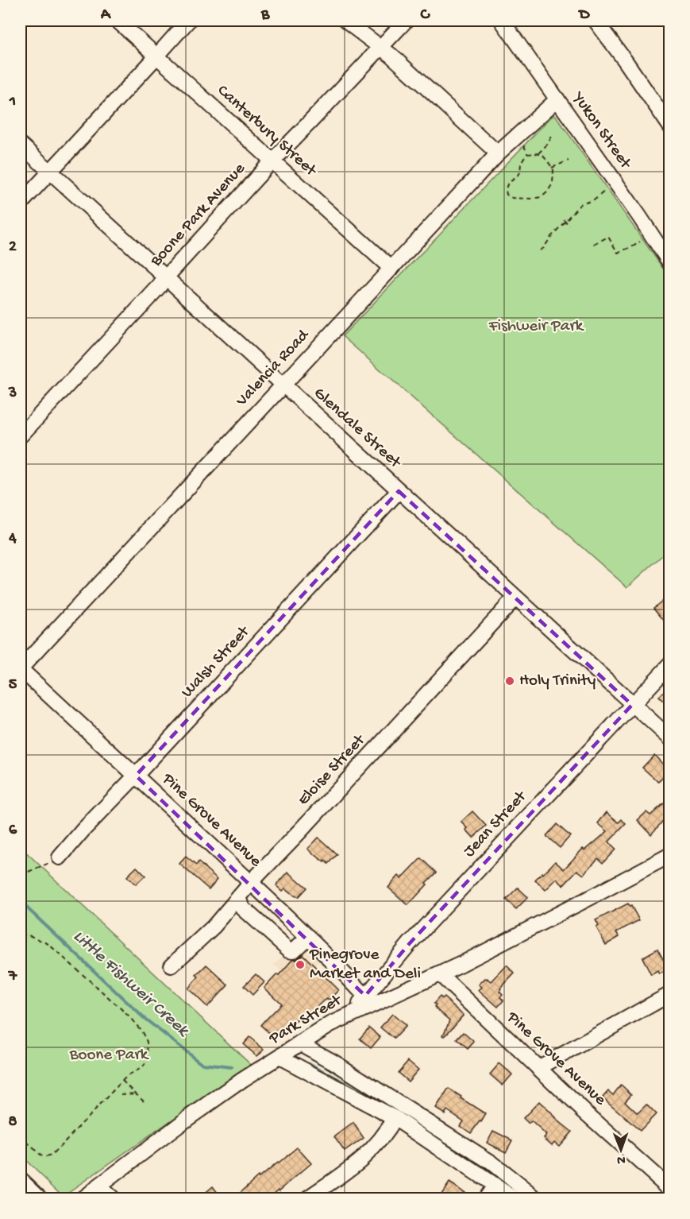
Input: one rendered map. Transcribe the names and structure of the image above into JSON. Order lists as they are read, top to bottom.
{
  "streets": {
    "street": [
      "Canterbury Street",
      "Yukon Street",
      "Boone Park Avenue",
      "Valencia Road",
      "Glendale Street",
      "Walsh Street",
      "Eloise Street",
      "Pine Grove Avenue",
      "Jean Street",
      "Park Street"
    ]
  },
  "crossings": [
    ["Canterbury Street", "Boone Park Avenue"],
    ["Canterbury Street", "Valencia Road"],
    ["Yukon Street", "Valencia Road"],
    ["Boone Park Avenue", "Glendale Street"],
    ["Valencia Road", "Glendale Street"],
    ["Valencia Road", "Pine Grove Avenue"],
    ["Glendale Street", "Walsh Street"],
    ["Glendale Street", "Eloise Street"],
    ["Glendale Street", "Jean Street"],
    ["Walsh Street", "Pine Grove Avenue"],
    ["Eloise Street", "Pine Grove Avenue"],
    ["Pine Grove Avenue", "Jean Street"],
    ["Pine Grove Avenue", "Park Street"],
    ["Jean Street", "Park Street"]
  ],
  "water": ["Little Fishweir Creek"],
  "parks": ["Fishweir Park", "Boone Park"],
  "places": ["Holy Trinity", "Pinegrove Market and Deli"],
  "north": "bottom",
  "grid": {
    "columns": [
      "A",
      "B",
      "C",
      "D"
    ],
    "rows": [
      "1",
      "2",
      "3",
      "4",
      "5",
      "6",
      "7",
      "8"
    ]
  }
}
